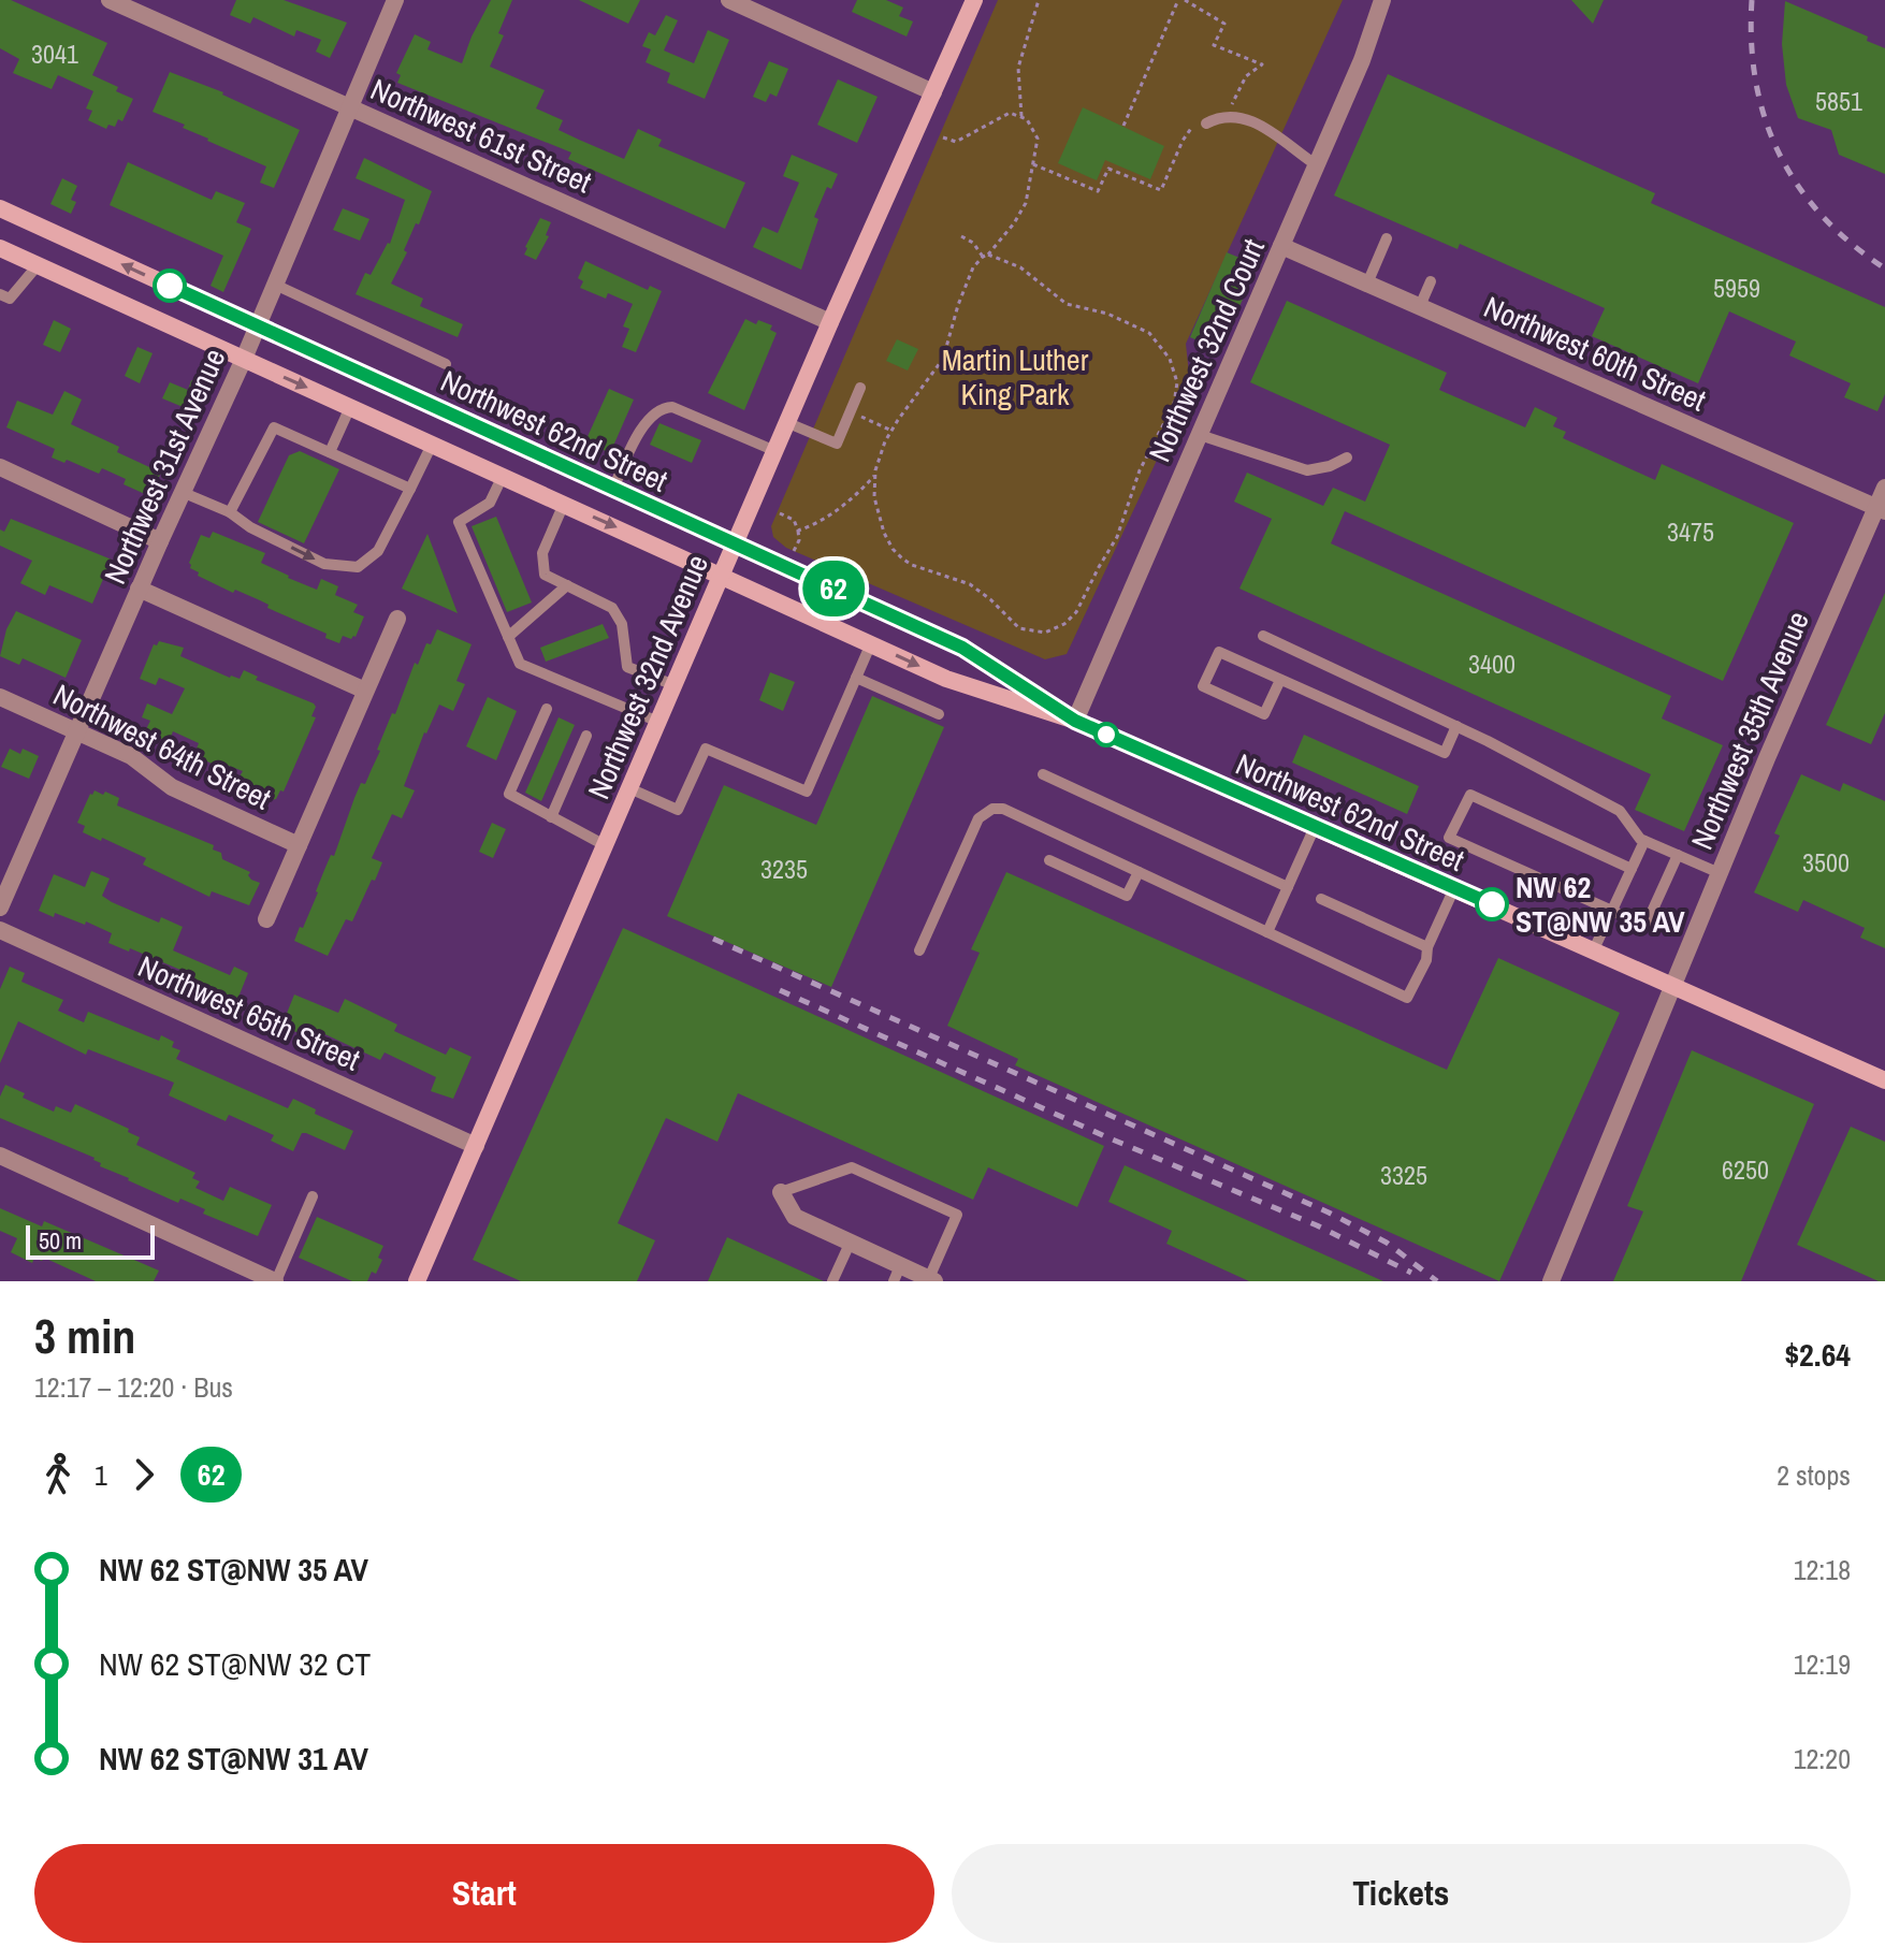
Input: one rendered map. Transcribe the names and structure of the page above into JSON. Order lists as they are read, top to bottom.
{
  "streets": {
    "main road": ["Northwest 62nd Street", "Northwest 32nd Avenue"],
    "street": [
      "Northwest 61st Street",
      "Northwest 32nd Court",
      "Northwest 60th Street",
      "Northwest 31st Avenue",
      "Northwest 35th Avenue",
      "Northwest 64th Street",
      "Northwest 65th Street"
    ]
  },
  "crossings": [
    ["Northwest 61st Street", "Northwest 31st Avenue"],
    ["Northwest 61st Street", "Northwest 32nd Avenue"],
    ["Northwest 32nd Court", "Northwest 60th Street"],
    ["Northwest 32nd Court", "Northwest 62nd Street"],
    ["Northwest 60th Street", "Northwest 35th Avenue"],
    ["Northwest 62nd Street", "Northwest 31st Avenue"],
    ["Northwest 62nd Street", "Northwest 32nd Avenue"],
    ["Northwest 62nd Street", "Northwest 35th Avenue"],
    ["Northwest 31st Avenue", "Northwest 64th Street"],
    ["Northwest 32nd Avenue", "Northwest 65th Street"]
  ],
  "parks": ["Martin Luther King Park"],
  "places": ["NW 62 ST@NW 35 AV"],
  "lines": ["bus line 62"],
  "house_numbers": [
    "3041",
    "5851",
    "5959",
    "3475",
    "3400",
    "3500",
    "3235",
    "6250",
    "3325"
  ],
  "scale_bar": "50 m",
  "page": {
    "on_map": "62",
    "scale": "50 m",
    "heading": ["3 min", "12:17 – 12:20 · Bus", "$2.64"],
    "legs": ["1", "62", "2 stops"],
    "list": [
      {
        "name": "NW 62 ST@NW 35 AV",
        "value": "12:18"
      },
      {
        "name": "NW 62 ST@NW 32 CT",
        "value": "12:19"
      },
      {
        "name": "NW 62 ST@NW 31 AV",
        "value": "12:20"
      }
    ],
    "buttons": ["Start", "Tickets"]
  }
}
